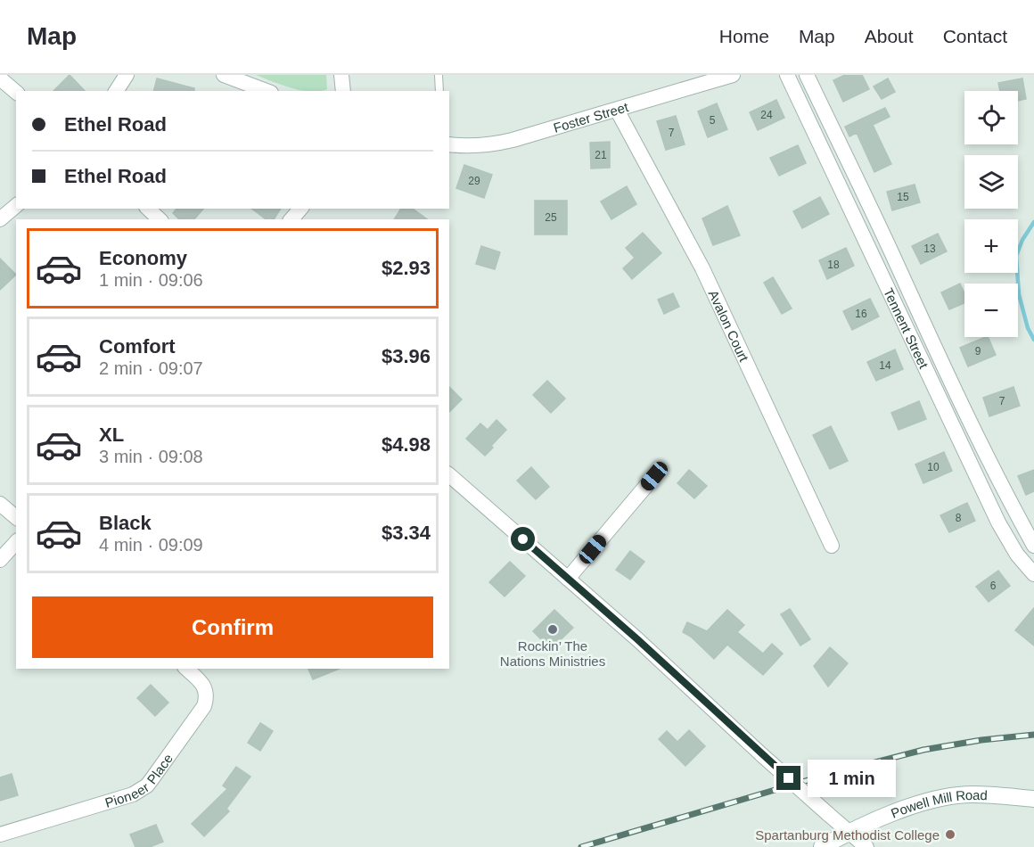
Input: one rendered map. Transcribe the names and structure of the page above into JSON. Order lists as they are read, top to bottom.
{
  "streets": {
    "street": [
      "Foster Street",
      "Avalon Court",
      "Tennent Street",
      "Pioneer Place",
      "Powell Mill Road"
    ]
  },
  "crossings": [
    ["Foster Street", "Avalon Court"]
  ],
  "places": ["Rockin’ The Nations Ministries", "Spartanburg Methodist College"],
  "house_numbers": [
    "24",
    "5",
    "7",
    "21",
    "29",
    "15",
    "25",
    "13",
    "18",
    "16",
    "9",
    "14",
    "7",
    "10",
    "8",
    "6"
  ],
  "page": {
    "header": "Map",
    "nav": [
      "Home",
      "Map",
      "About",
      "Contact"
    ],
    "map_buttons": ["+", "−"],
    "banner": ["Ethel Road", "Ethel Road"],
    "list": [
      {
        "name": "Economy",
        "note": "1 min · 09:06",
        "value": "$2.93"
      },
      {
        "name": "Comfort",
        "note": "2 min · 09:07",
        "value": "$3.96"
      },
      {
        "name": "XL",
        "note": "3 min · 09:08",
        "value": "$4.98"
      },
      {
        "name": "Black",
        "note": "4 min · 09:09",
        "value": "$3.34"
      }
    ],
    "buttons": "Confirm",
    "bubble": "1 min"
  }
}
